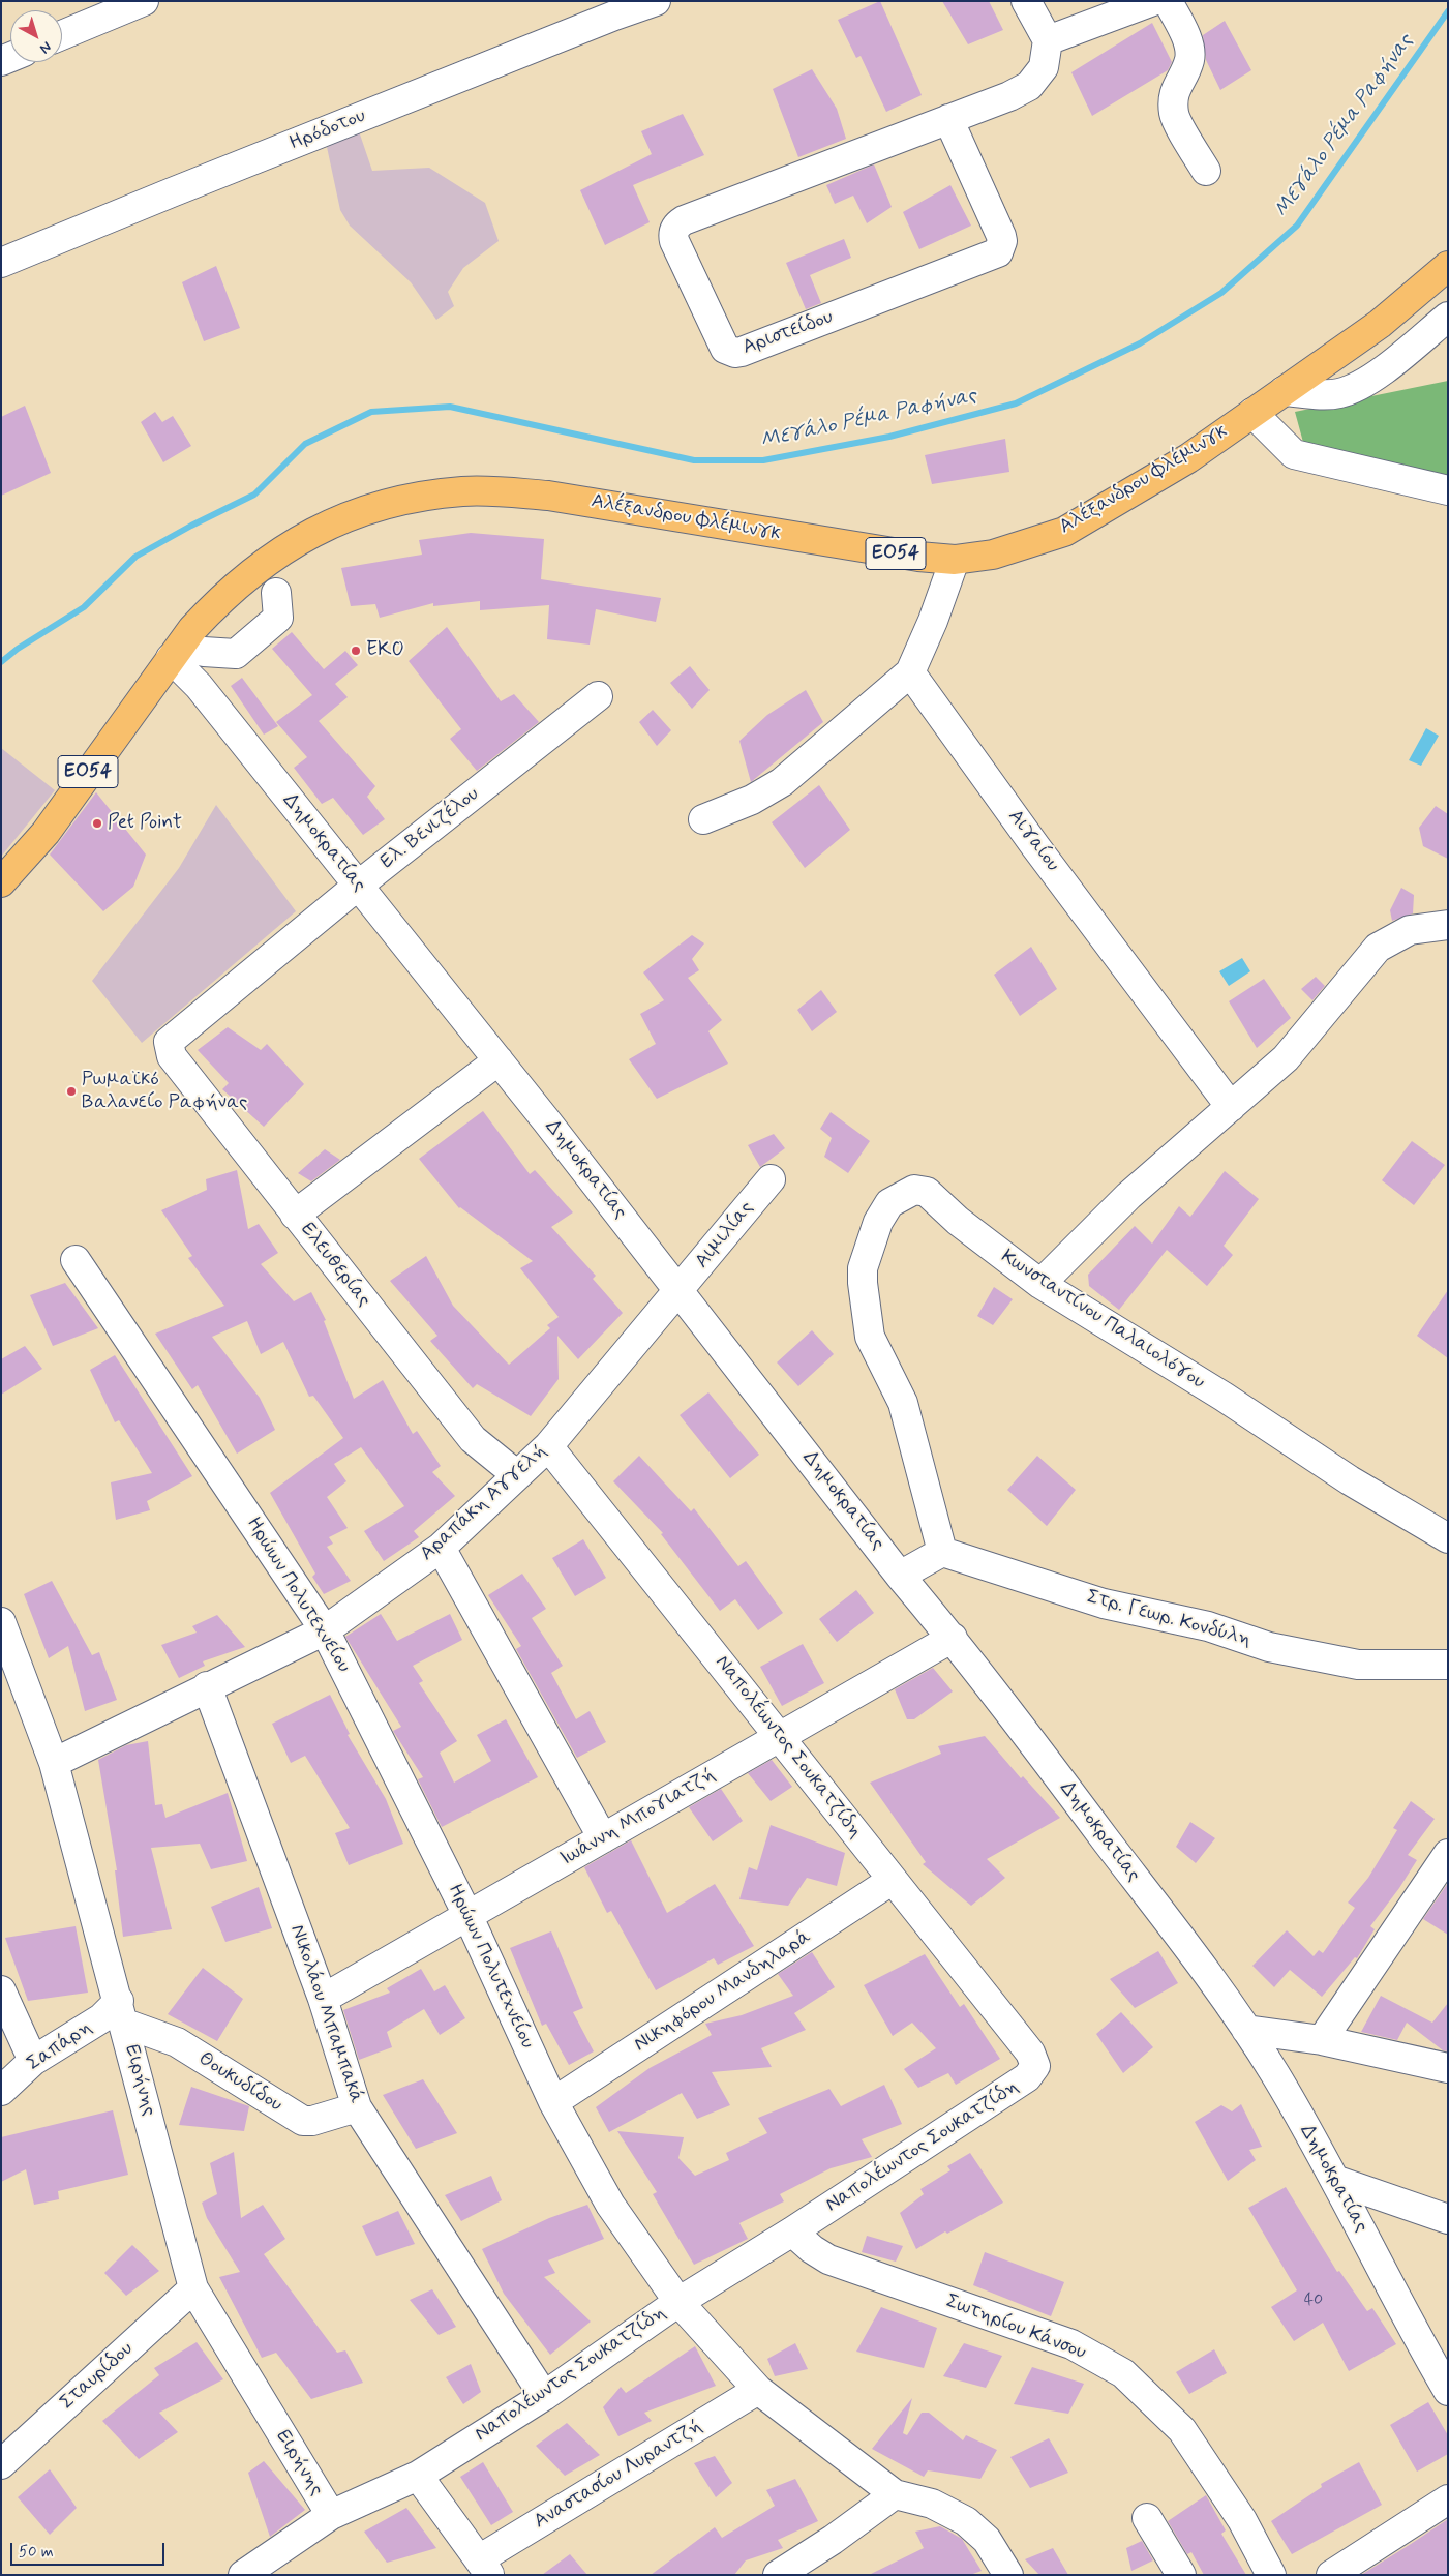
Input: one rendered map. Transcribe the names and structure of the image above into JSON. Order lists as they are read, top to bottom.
{
  "streets": {
    "main road": ["Αλέξανδρου Φλέμινγκ", "ΕΟ54"],
    "street": [
      "Ηρόδοτου",
      "Αριστείδου",
      "Ελ. Βενιζέλου",
      "Αιγαίου",
      "Δημοκρατίας",
      "Αιμιλίας",
      "Ελευθερίας",
      "Κωνσταντίνου Παλαιολόγου",
      "Αραπάκη Αγγελή",
      "Ηρώων Πολυτεχνείου",
      "Στρ. Γεωρ. Κονδύλη",
      "Ναπολέωντος Σουκατζίδη",
      "Ιωάννη Μπογιατζή",
      "Νικηφόρου Μανδηλαρά",
      "Νικολάου Μπαμπακά",
      "Σαπάρη",
      "Ειρήνης",
      "Θουκυδίδου",
      "Σωτηρίου Κάνσου",
      "Σταυρίδου",
      "Αναστασίου Λυραντζή"
    ]
  },
  "crossings": [
    ["Αλέξανδρου Φλέμινγκ", "Δημοκρατίας"],
    ["Ελ. Βενιζέλου", "Δημοκρατίας"],
    ["Ελ. Βενιζέλου", "Ελευθερίας"],
    ["Δημοκρατίας", "Αιμιλίας"],
    ["Δημοκρατίας", "Αραπάκη Αγγελή"],
    ["Δημοκρατίας", "Ιωάννη Μπογιατζή"],
    ["Αιμιλίας", "Αραπάκη Αγγελή"],
    ["Ελευθερίας", "Αραπάκη Αγγελή"],
    ["Κωνσταντίνου Παλαιολόγου", "Στρ. Γεωρ. Κονδύλη"],
    ["Αραπάκη Αγγελή", "Ηρώων Πολυτεχνείου"],
    ["Αραπάκη Αγγελή", "Ναπολέωντος Σουκατζίδη"],
    ["Αραπάκη Αγγελή", "Νικολάου Μπαμπακά"],
    ["Αραπάκη Αγγελή", "Ειρήνης"],
    ["Ηρώων Πολυτεχνείου", "Ναπολέωντος Σουκατζίδη"],
    ["Ηρώων Πολυτεχνείου", "Ιωάννη Μπογιατζή"],
    ["Ηρώων Πολυτεχνείου", "Νικηφόρου Μανδηλαρά"],
    ["Ηρώων Πολυτεχνείου", "Αναστασίου Λυραντζή"],
    ["Ναπολέωντος Σουκατζίδη", "Ιωάννη Μπογιατζή"],
    ["Ναπολέωντος Σουκατζίδη", "Νικηφόρου Μανδηλαρά"],
    ["Ναπολέωντος Σουκατζίδη", "Νικολάου Μπαμπακά"],
    ["Ναπολέωντος Σουκατζίδη", "Ειρήνης"],
    ["Ναπολέωντος Σουκατζίδη", "Σωτηρίου Κάνσου"],
    ["Ιωάννη Μπογιατζή", "Νικολάου Μπαμπακά"],
    ["Νικολάου Μπαμπακά", "Θουκυδίδου"],
    ["Σαπάρη", "Ειρήνης"],
    ["Σαπάρη", "Θουκυδίδου"],
    ["Ειρήνης", "Θουκυδίδου"],
    ["Ειρήνης", "Σταυρίδου"]
  ],
  "water": ["Μεγάλο Ρέμα Ραφήνας"],
  "places": ["EKO", "Pet Point", "Ρωμαϊκό Βαλανείο Ραφήνας"],
  "house_numbers": ["40"],
  "scale_bar": "50 m",
  "north": "bottom right"
}
